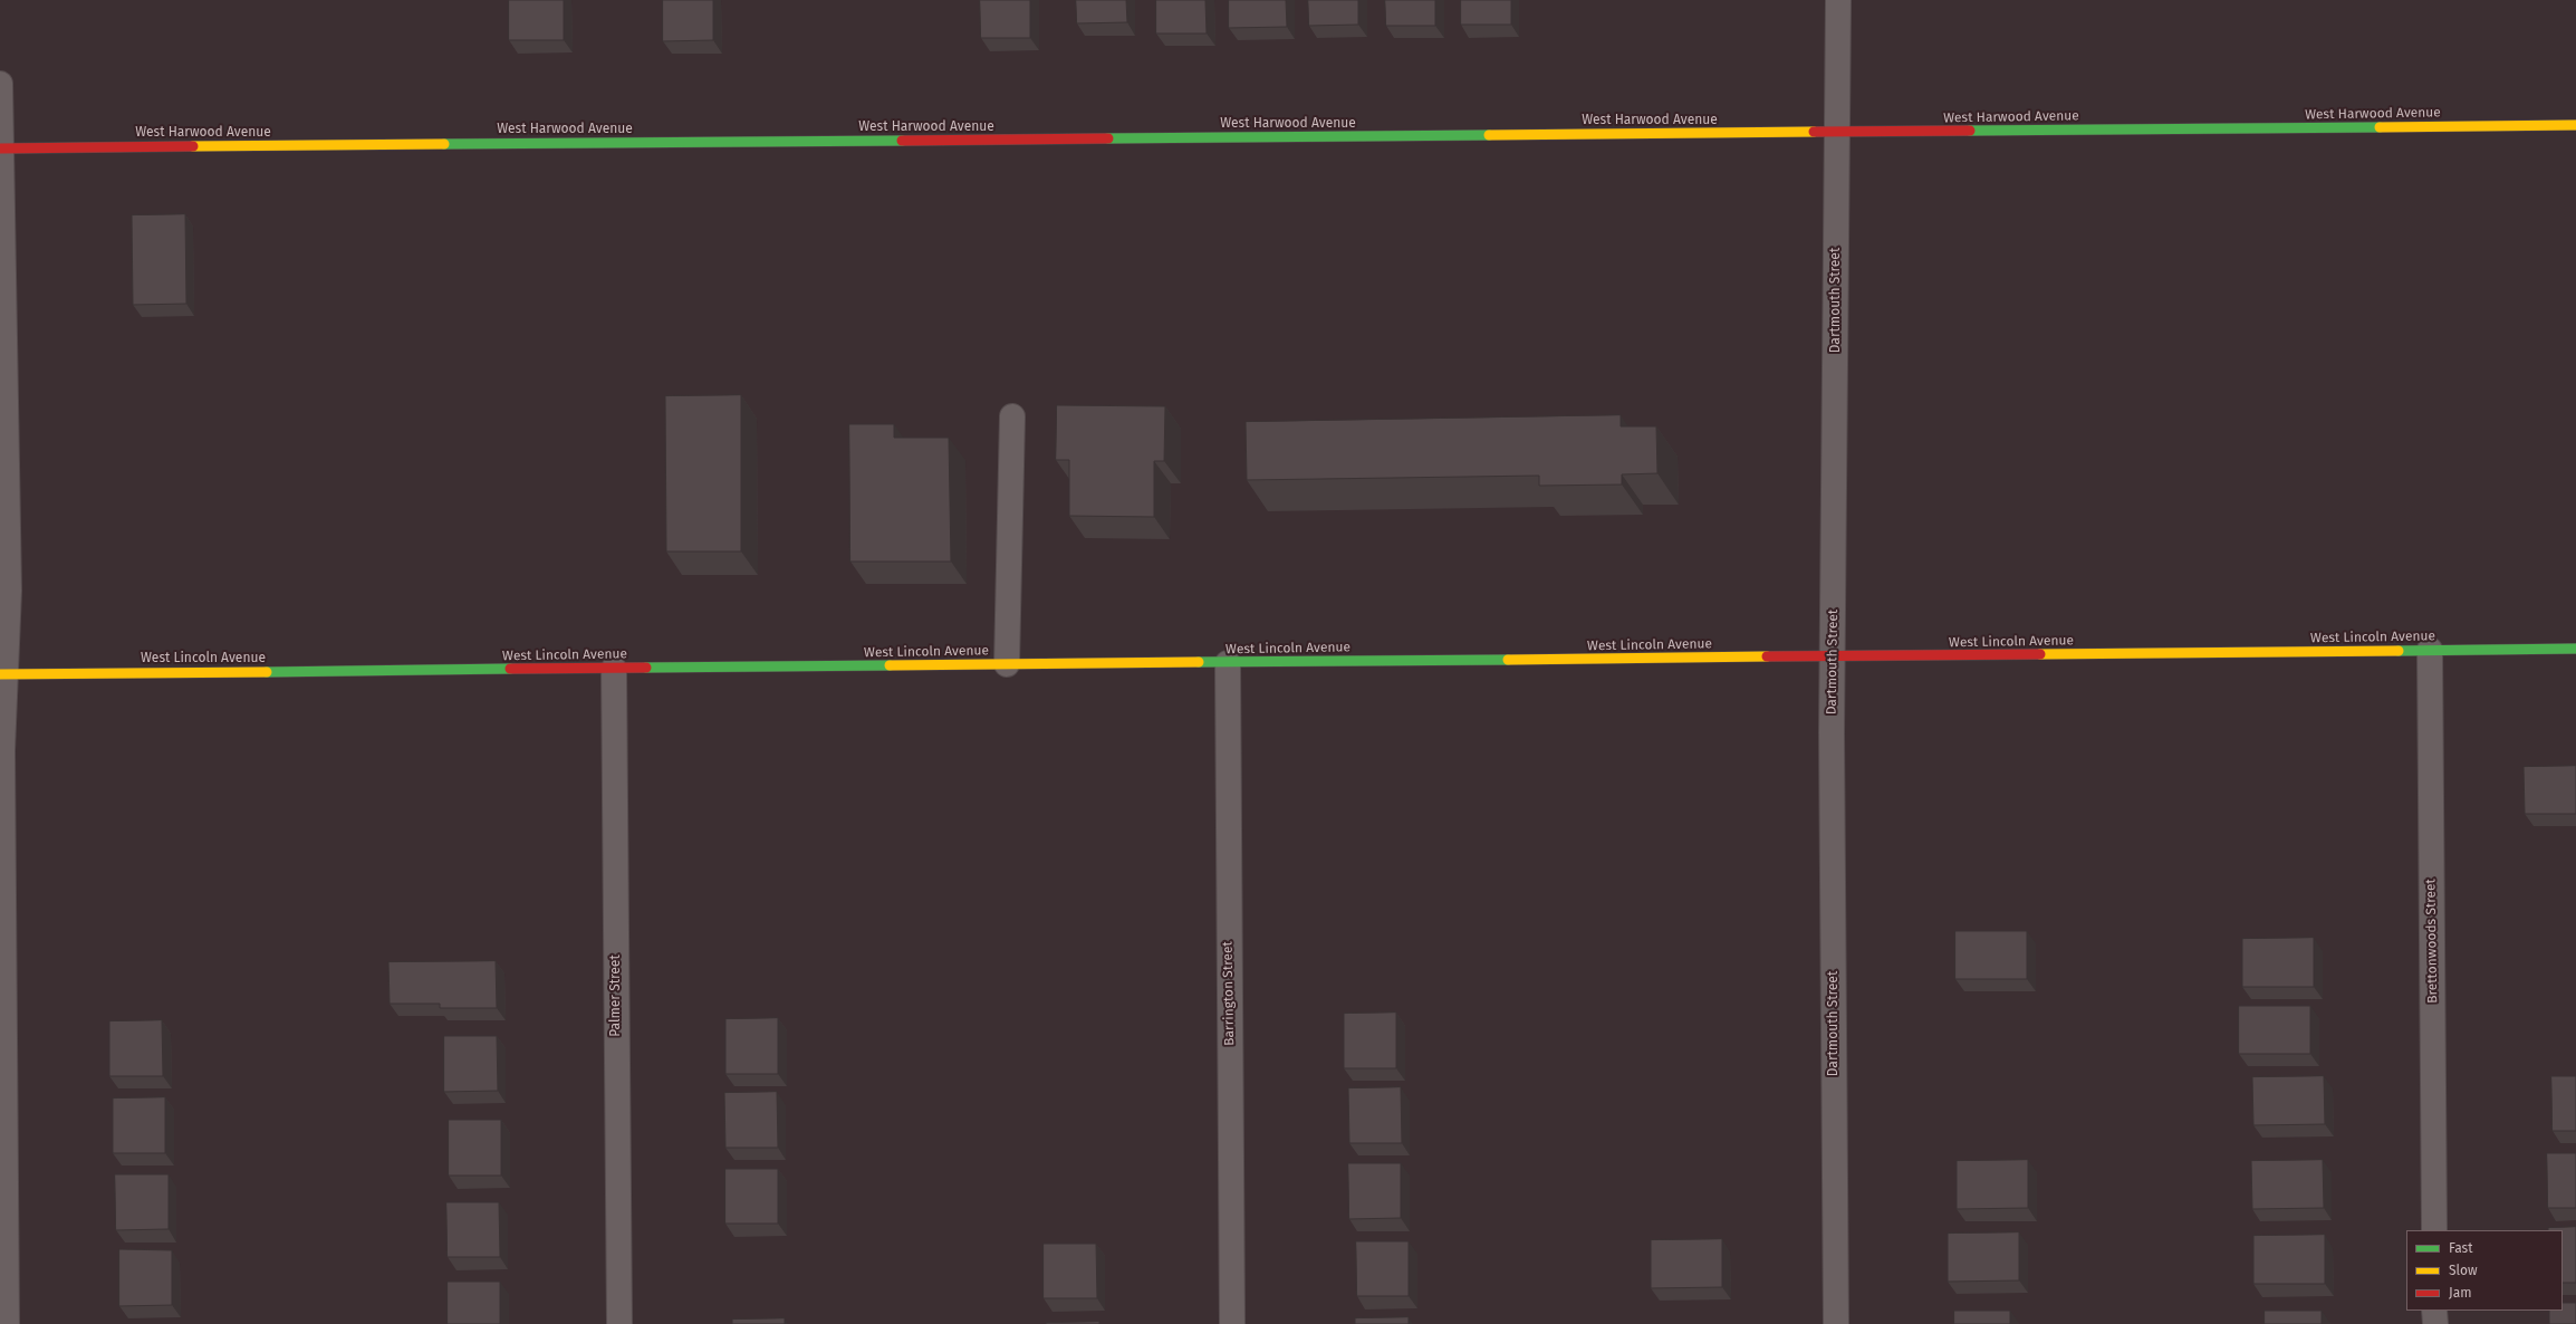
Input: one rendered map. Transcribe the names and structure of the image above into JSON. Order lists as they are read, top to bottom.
{
  "streets": {
    "street": [
      "West Harwood Avenue",
      "Dartmouth Street",
      "West Lincoln Avenue",
      "Brettonwoods Street",
      "Barrington Street",
      "Palmer Street"
    ]
  },
  "crossings": [
    ["West Harwood Avenue", "Dartmouth Street"],
    ["Dartmouth Street", "West Lincoln Avenue"],
    ["West Lincoln Avenue", "Brettonwoods Street"],
    ["West Lincoln Avenue", "Barrington Street"],
    ["West Lincoln Avenue", "Palmer Street"]
  ],
  "legend": ["Fast", "Slow", "Jam"]
}
